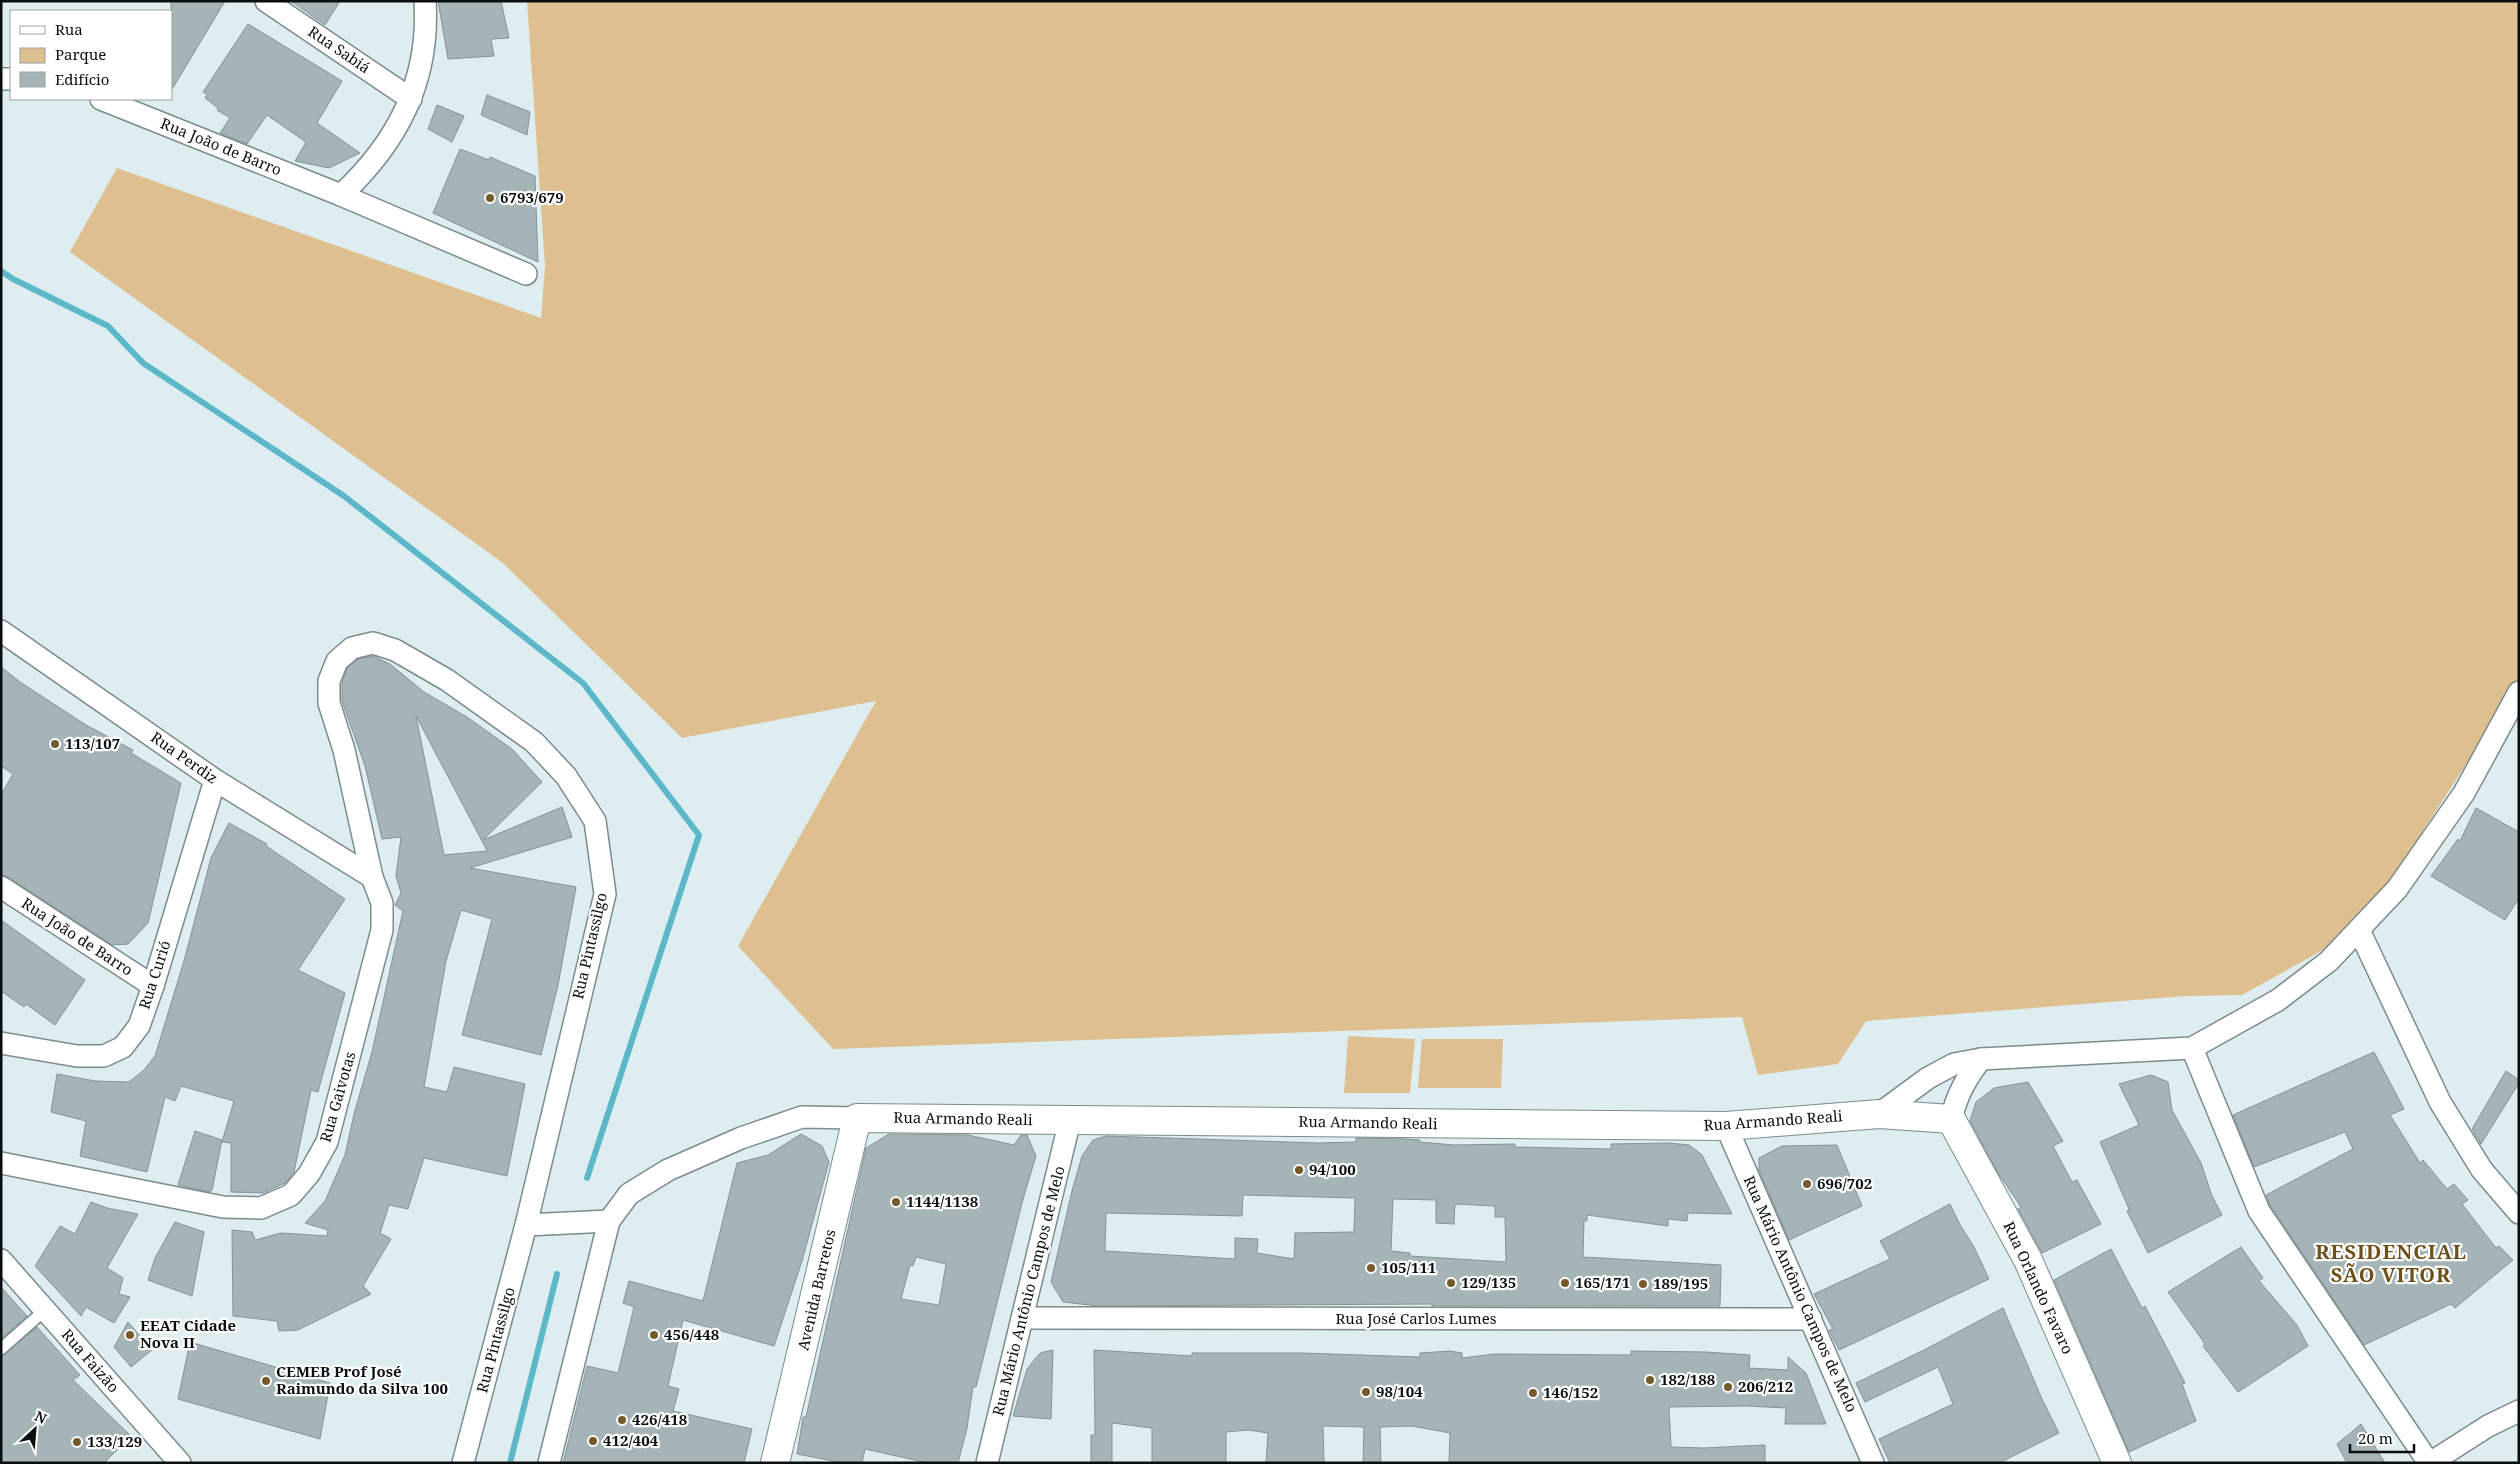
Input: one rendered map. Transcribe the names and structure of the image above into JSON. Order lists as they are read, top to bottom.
{
  "streets": {
    "street": [
      "Rua Sabiá",
      "Rua João de Barro",
      "Rua Perdiz",
      "Rua Pintassilgo",
      "Rua Curió",
      "Rua Gaivotas",
      "Rua Armando Reali",
      "Rua Orlando Favaro",
      "Avenida Barretos",
      "Rua Mário Antônio Campos de Melo",
      "Rua José Carlos Lumes",
      "Rua Faizão"
    ]
  },
  "crossings": [
    ["Rua João de Barro", "Rua Curió"],
    ["Rua Perdiz", "Rua Pintassilgo"],
    ["Rua Perdiz", "Rua Curió"],
    ["Rua Perdiz", "Rua Gaivotas"],
    ["Rua Pintassilgo", "Rua Gaivotas"],
    ["Rua Armando Reali", "Rua Orlando Favaro"],
    ["Rua Armando Reali", "Avenida Barretos"],
    ["Rua Armando Reali", "Rua Mário Antônio Campos de Melo"],
    ["Rua Mário Antônio Campos de Melo", "Rua José Carlos Lumes"]
  ],
  "districts": ["RESIDENCIAL SÃO VITOR"],
  "places": [
    "6793/679",
    "113/107",
    "94/100",
    "696/702",
    "1144/1138",
    "105/111",
    "129/135",
    "165/171",
    "189/195",
    "EEAT Cidade Nova II",
    "456/448",
    "182/188",
    "CEMEB Prof José Raimundo da Silva 100",
    "206/212",
    "98/104",
    "146/152",
    "426/418",
    "412/404",
    "133/129"
  ],
  "legend": ["Rua", "Parque", "Edifício"],
  "scale_bar": "20 m",
  "north": "top right"
}
